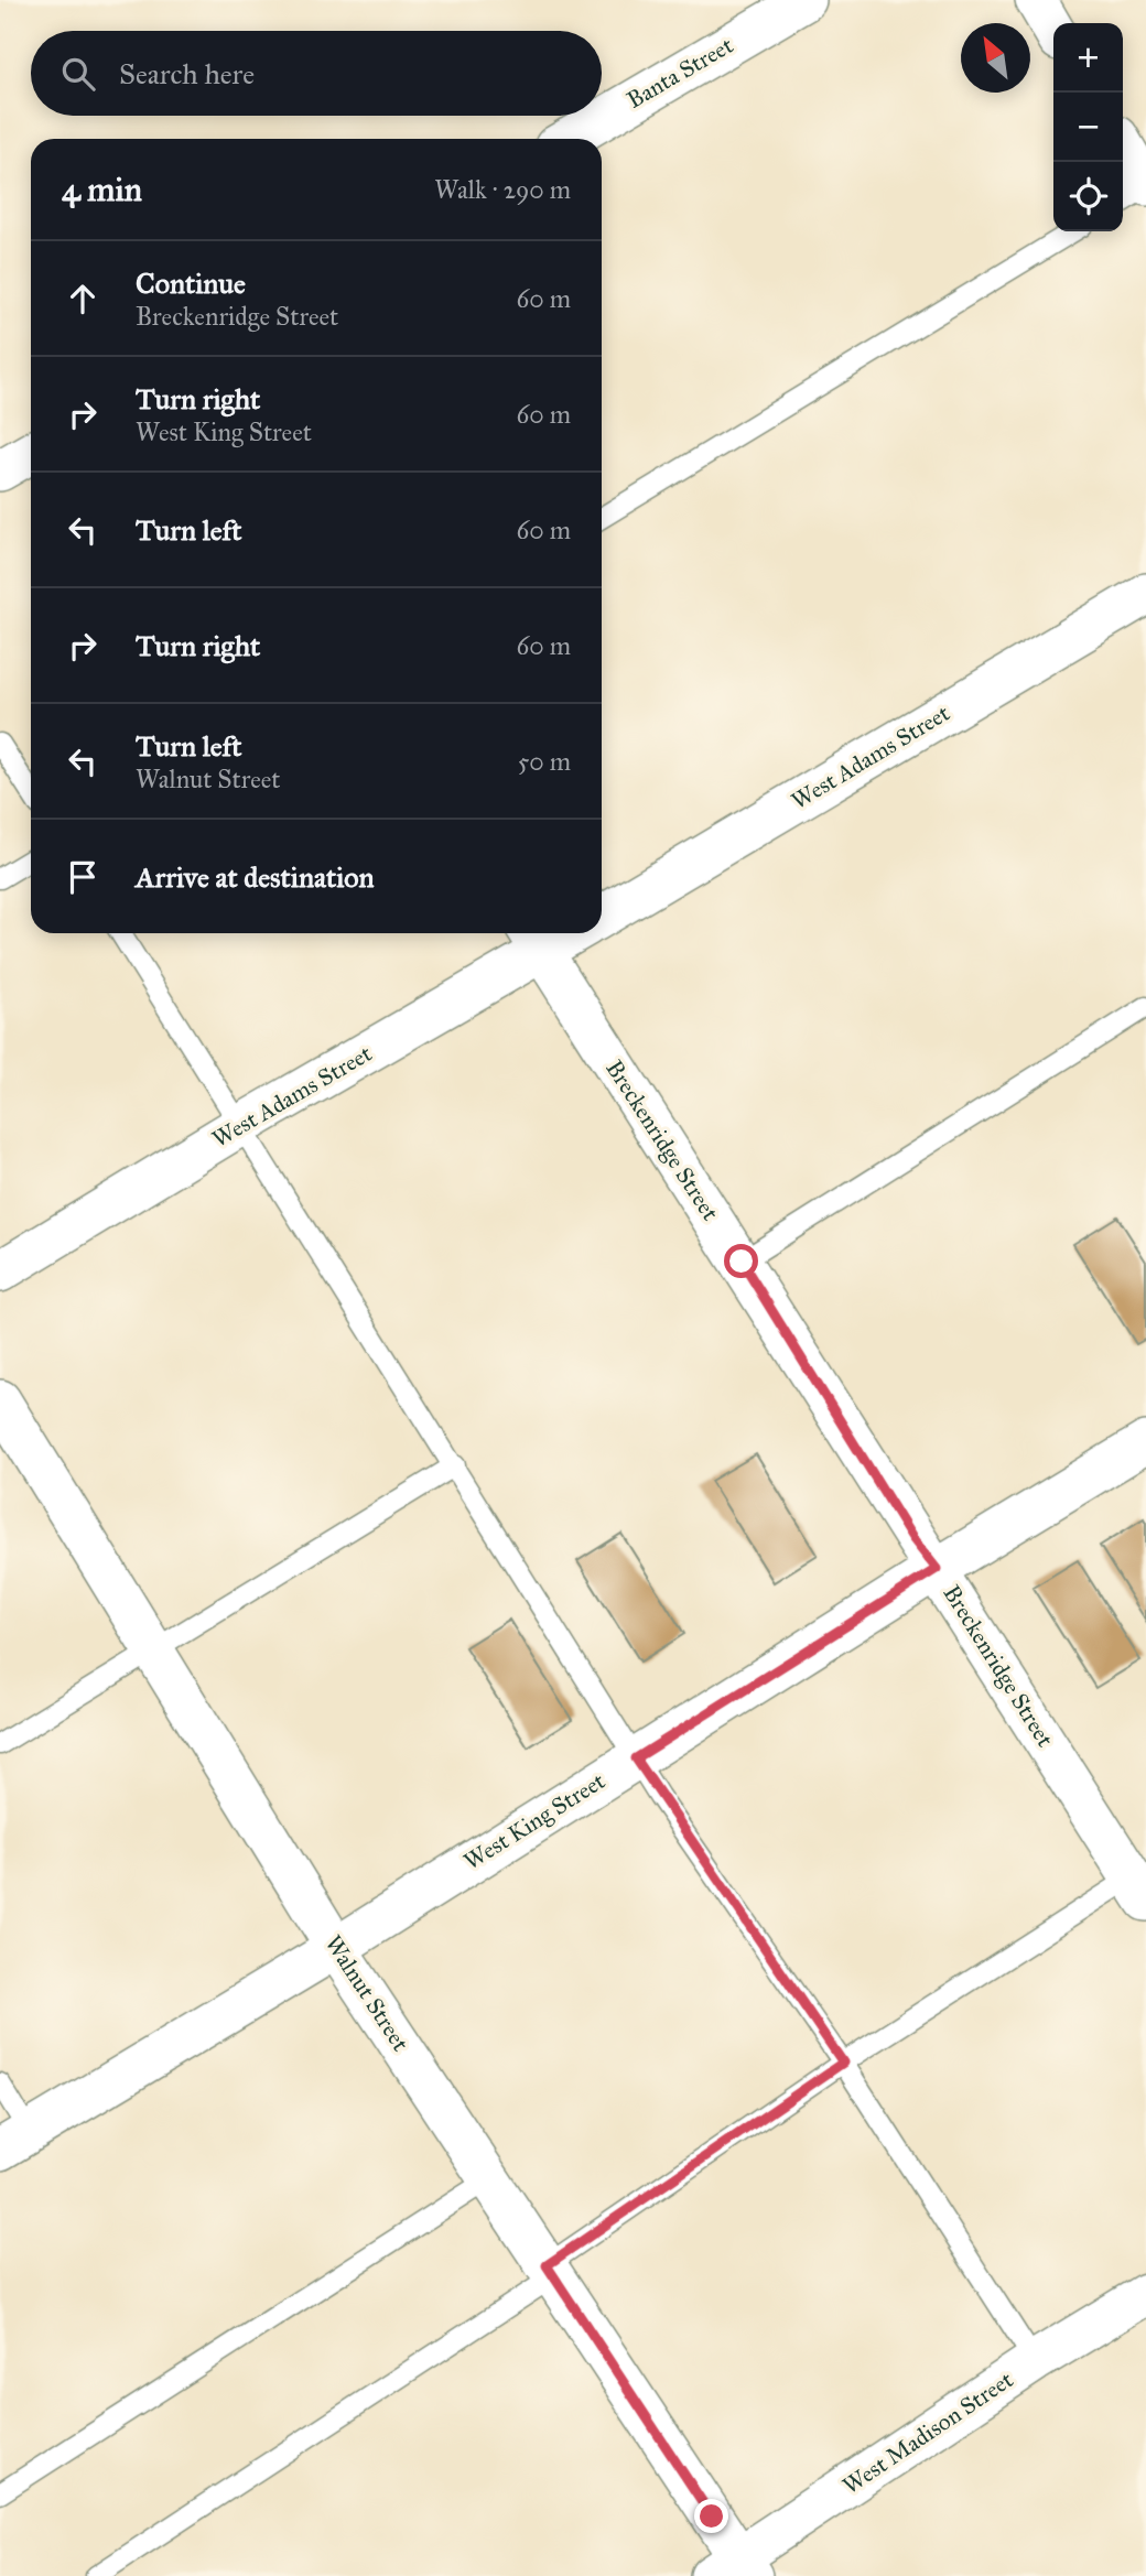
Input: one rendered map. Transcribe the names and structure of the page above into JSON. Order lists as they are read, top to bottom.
{
  "streets": {
    "street": [
      "Banta Street",
      "West Adams Street",
      "Breckenridge Street",
      "West King Street",
      "Walnut Street",
      "West Madison Street"
    ]
  },
  "crossings": [
    ["West Adams Street", "Breckenridge Street"],
    ["Breckenridge Street", "West King Street"],
    ["West King Street", "Walnut Street"],
    ["Walnut Street", "West Madison Street"]
  ],
  "north": "top left",
  "page": {
    "map_buttons": ["+", "−"],
    "search": "Search here",
    "heading": ["4 min", "Walk · 290 m"],
    "list": [
      ["Continue", "Breckenridge Street", "60 m"],
      ["Turn right", "West King Street", "60 m"],
      ["Turn left", "60 m"],
      ["Turn right", "60 m"],
      ["Turn left", "Walnut Street", "50 m"],
      "Arrive at destination"
    ]
  }
}
